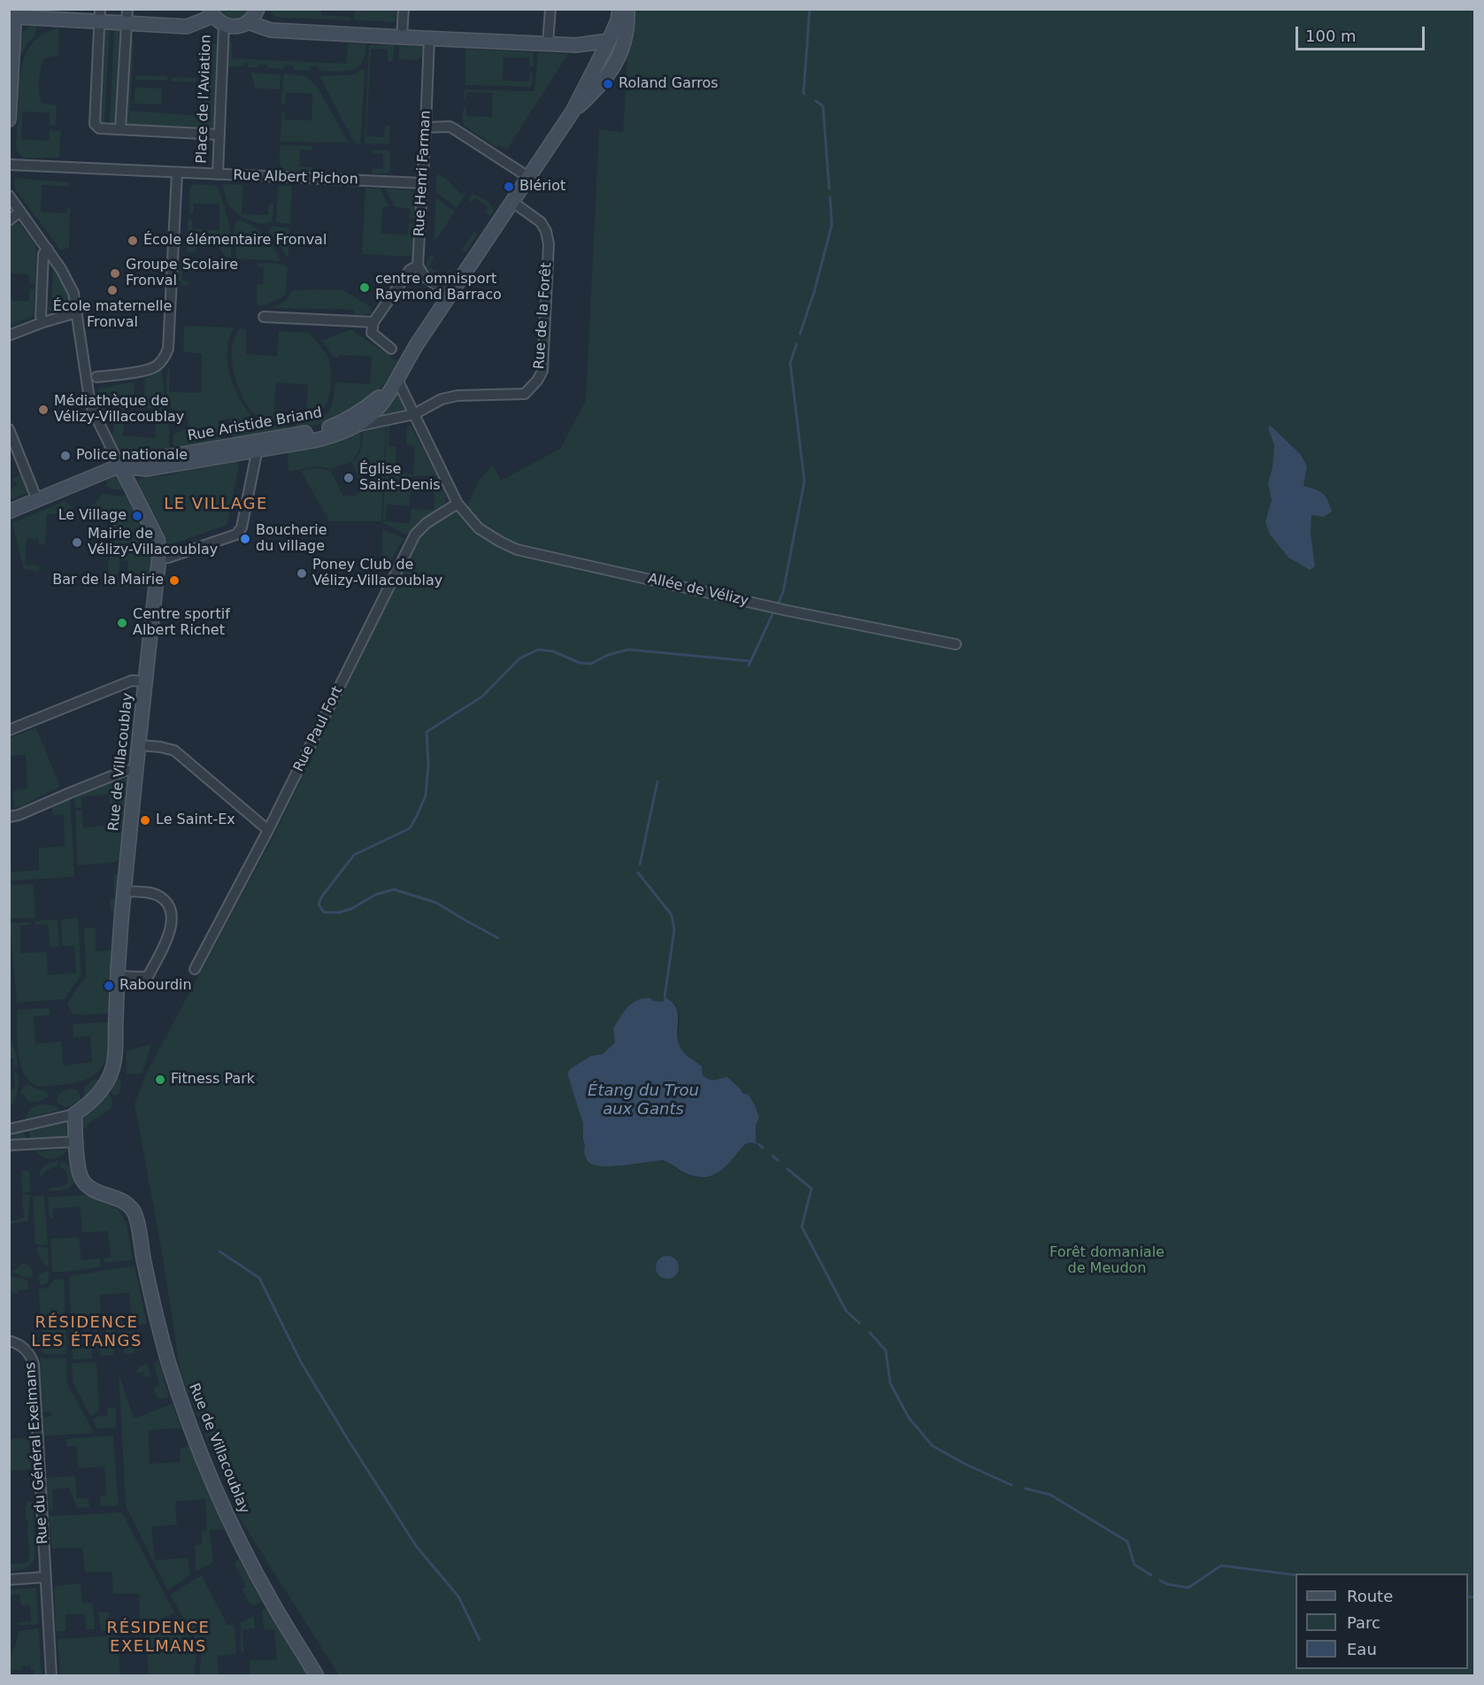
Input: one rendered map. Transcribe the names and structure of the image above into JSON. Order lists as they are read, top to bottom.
{
  "streets": {
    "street": [
      "Place de l'Aviation",
      "Rue Henri Farman",
      "Rue Albert Pichon",
      "Rue de la Forêt",
      "Rue Aristide Briand",
      "Allée de Vélizy",
      "Rue Paul Fort",
      "Rue de Villacoublay",
      "Rue du Général Exelmans"
    ]
  },
  "crossings": [
    ["Place de l'Aviation", "Rue Albert Pichon"],
    ["Rue Henri Farman", "Rue Albert Pichon"],
    ["Rue de la Forêt", "Rue Aristide Briand"],
    ["Rue de la Forêt", "Allée de Vélizy"],
    ["Rue Aristide Briand", "Allée de Vélizy"],
    ["Rue Aristide Briand", "Rue de Villacoublay"],
    ["Allée de Vélizy", "Rue Paul Fort"]
  ],
  "districts": ["LE VILLAGE", "RÉSIDENCE LES ÉTANGS", "RÉSIDENCE EXELMANS"],
  "water": ["Étang du Trou aux Gants"],
  "parks": ["Forêt domaniale de Meudon"],
  "places": [
    "Roland Garros",
    "Blériot",
    "École élémentaire Fronval",
    "Groupe Scolaire Fronval",
    "centre omnisport Raymond Barraco",
    "École maternelle Fronval",
    "Médiathèque de Vélizy-Villacoublay",
    "Police nationale",
    "Église Saint-Denis",
    "Le Village",
    "Boucherie du village",
    "Mairie de Vélizy-Villacoublay",
    "Poney Club de Vélizy-Villacoublay",
    "Bar de la Mairie",
    "Centre sportif Albert Richet",
    "Le Saint-Ex",
    "Rabourdin",
    "Fitness Park"
  ],
  "legend": ["Route", "Parc", "Eau"],
  "scale_bar": "100 m"
}
